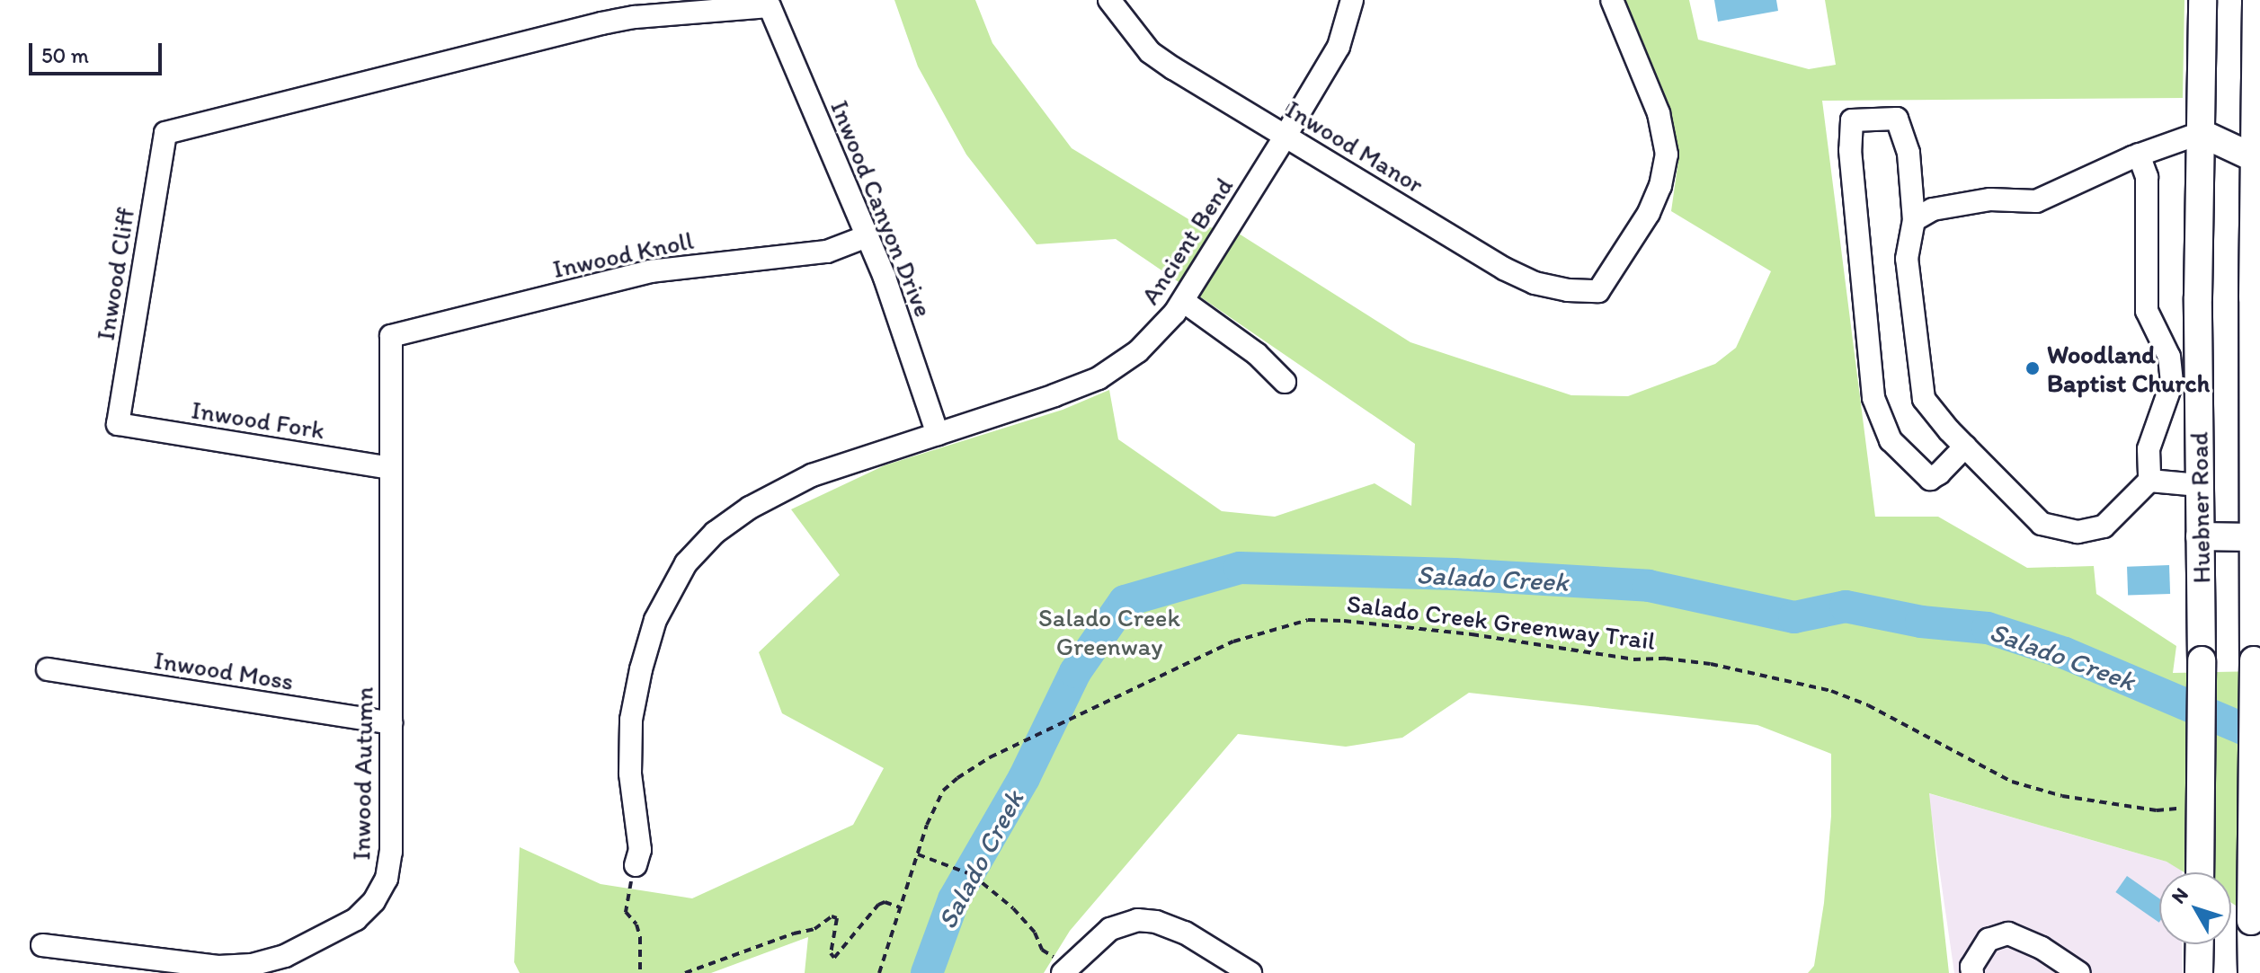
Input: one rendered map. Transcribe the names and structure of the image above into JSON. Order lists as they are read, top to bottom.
{
  "streets": {
    "main road": ["Huebner Road"],
    "street": [
      "Inwood Manor",
      "Inwood Canyon Drive",
      "Ancient Bend",
      "Inwood Knoll",
      "Inwood Cliff",
      "Inwood Fork",
      "Inwood Moss",
      "Inwood Autumn"
    ],
    "path": ["Salado Creek Greenway Trail"]
  },
  "crossings": [
    ["Inwood Manor", "Ancient Bend"],
    ["Inwood Canyon Drive", "Ancient Bend"],
    ["Inwood Canyon Drive", "Inwood Knoll"],
    ["Inwood Canyon Drive", "Inwood Cliff"],
    ["Inwood Knoll", "Inwood Autumn"],
    ["Inwood Cliff", "Inwood Fork"],
    ["Inwood Fork", "Inwood Autumn"],
    ["Inwood Moss", "Inwood Autumn"]
  ],
  "water": ["Salado Creek"],
  "parks": ["Salado Creek Greenway"],
  "places": ["Woodland Baptist Church"],
  "scale_bar": "50 m",
  "north": "top left"
}
